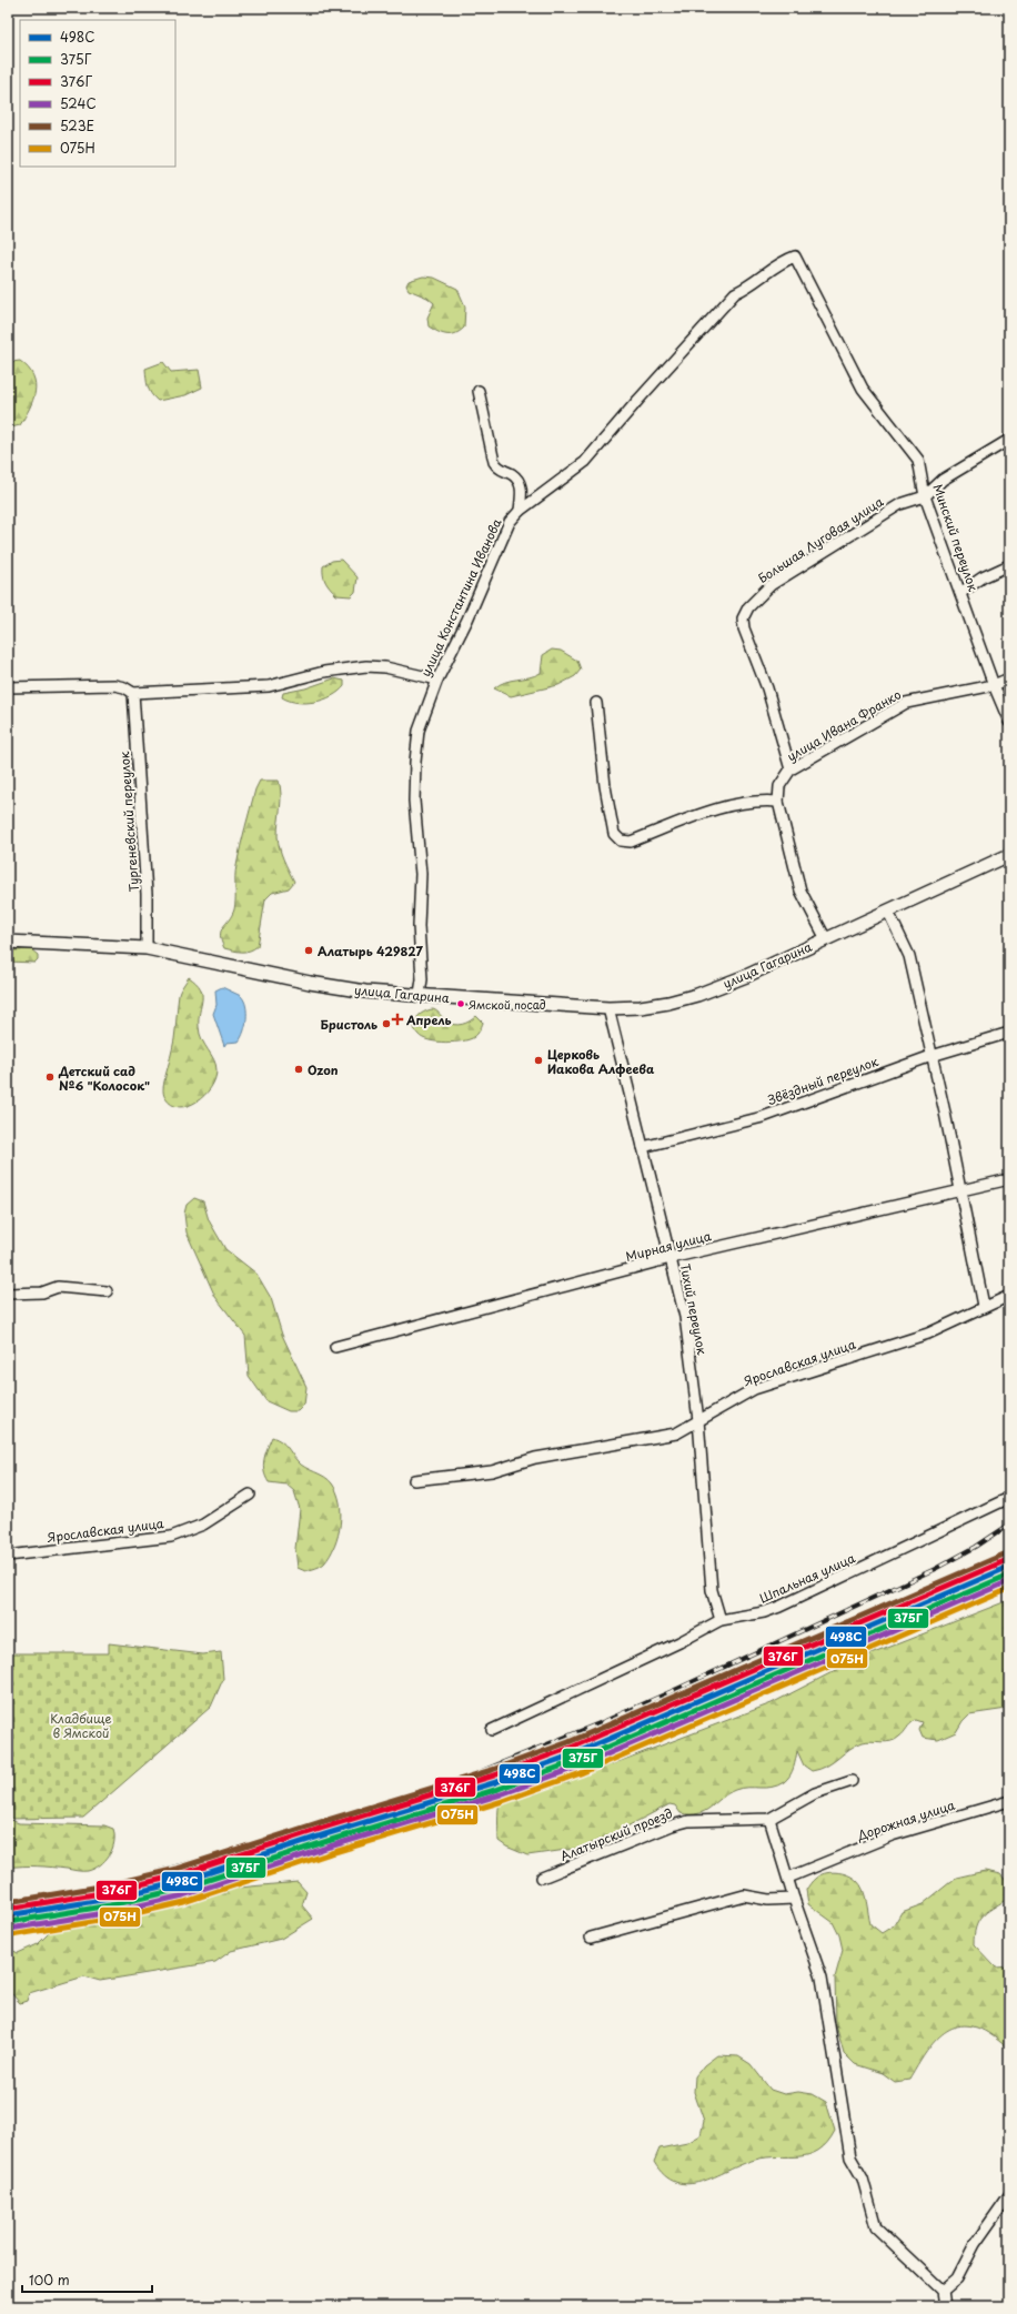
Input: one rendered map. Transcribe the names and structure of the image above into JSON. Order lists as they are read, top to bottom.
{
  "streets": {
    "main road": ["улица Гагарина"],
    "street": [
      "Минский переулок",
      "Большая Луговая улица",
      "улица Константина Иванова",
      "улица Ивана Франко",
      "Тургеневский переулок",
      "Звёздный переулок",
      "Мирная улица",
      "Тихий переулок",
      "Ярославская улица",
      "Шпальная улица",
      "Дорожная улица",
      "Алатырский проезд"
    ]
  },
  "crossings": [
    ["Минский переулок", "Большая Луговая улица"],
    ["Минский переулок", "улица Константина Иванова"],
    ["Минский переулок", "улица Ивана Франко"],
    ["Большая Луговая улица", "улица Ивана Франко"],
    ["улица Константина Иванова", "улица Гагарина"],
    ["Тургеневский переулок", "улица Гагарина"],
    ["улица Гагарина", "Тихий переулок"],
    ["Звёздный переулок", "Тихий переулок"],
    ["Мирная улица", "Тихий переулок"],
    ["Тихий переулок", "Ярославская улица"],
    ["Тихий переулок", "Шпальная улица"]
  ],
  "parks": ["Кладбище в Ямской"],
  "places": {
    "other": [
      "Алатырь 429827",
      "Ямской посад",
      "Бристоль",
      "Церковь Иакова Алфеева",
      "Ozon",
      "Детский сад №6 \"Колосок\""
    ],
    "health": ["Апрель"]
  },
  "lines": [
    "transit line 523Е",
    "transit line 376Г",
    "transit line 498С",
    "transit line 375Г",
    "transit line 524С",
    "transit line 075Н"
  ],
  "legend": [
    "498С",
    "375Г",
    "376Г",
    "524С",
    "523Е",
    "075Н"
  ],
  "scale_bar": "100 m"
}
